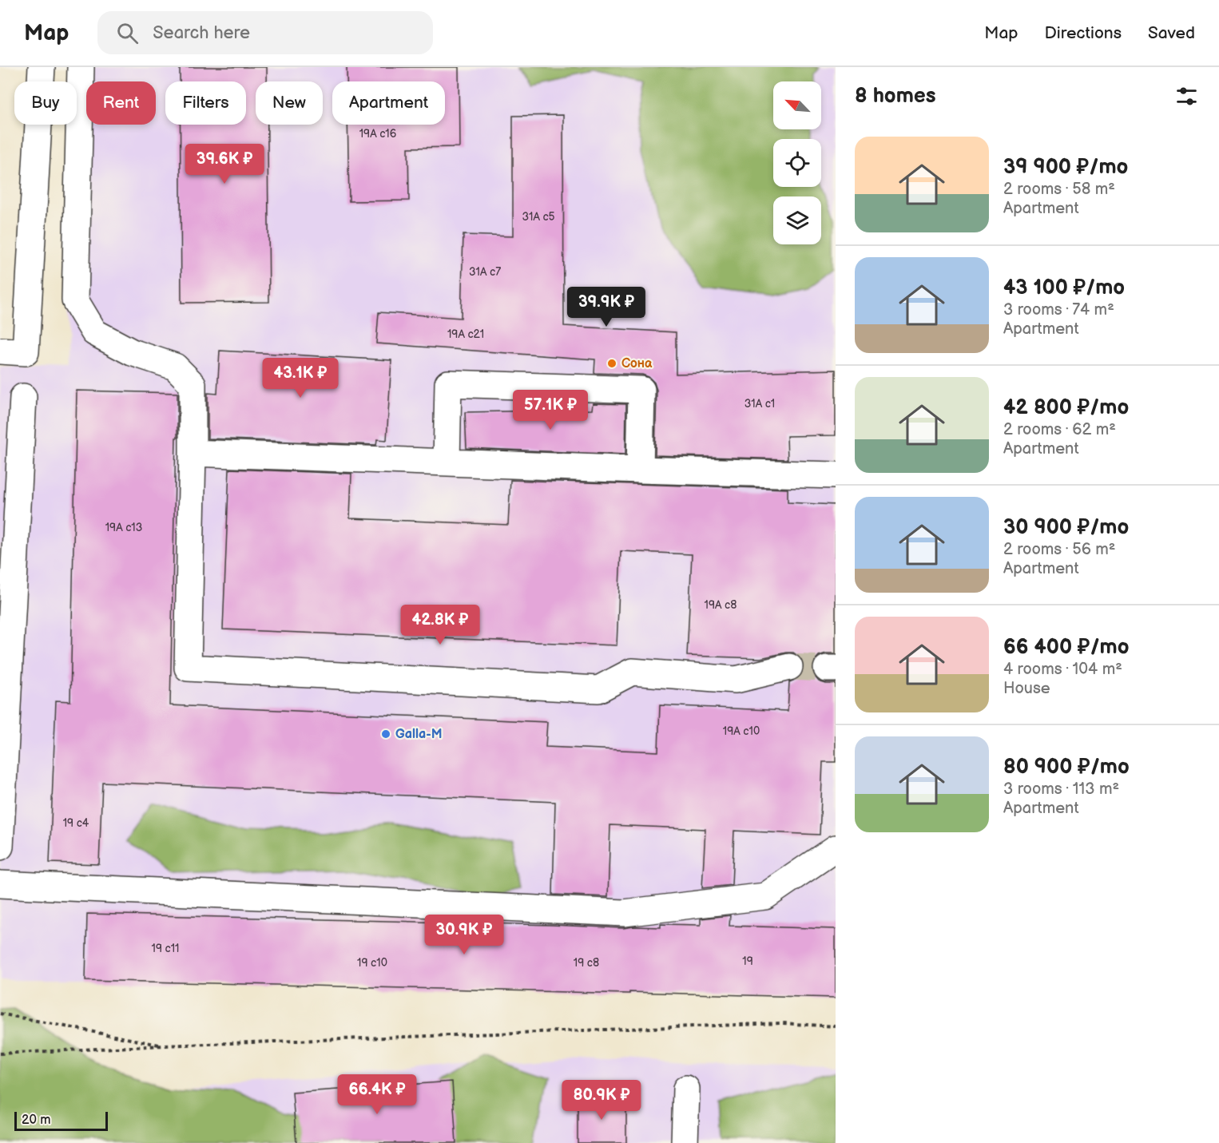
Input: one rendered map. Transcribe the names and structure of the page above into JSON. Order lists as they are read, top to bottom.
{
  "places": ["Сона", "Galla-M"],
  "house_numbers": [
    "19А с16",
    "31А с5",
    "31А с7",
    "19А с21",
    "31А с1",
    "19А с13",
    "19А с8",
    "19А с10",
    "19 с4",
    "19 с11",
    "19",
    "19 с10",
    "19 с8"
  ],
  "scale_bar": "20 m",
  "north": "top left",
  "page": {
    "header": "Map",
    "search": "Search here",
    "nav": ["Map", "Directions", "Saved"],
    "heading": "8 homes",
    "chip": [
      "Buy",
      "Rent",
      "Filters",
      "New",
      "Apartment"
    ],
    "list": [
      {
        "name": "39 900 ₽/mo",
        "note": "2 rooms · 58 m² · Apartment"
      },
      {
        "name": "43 100 ₽/mo",
        "note": "3 rooms · 74 m² · Apartment"
      },
      {
        "name": "42 800 ₽/mo",
        "note": "2 rooms · 62 m² · Apartment"
      },
      {
        "name": "30 900 ₽/mo",
        "note": "2 rooms · 56 m² · Apartment"
      },
      {
        "name": "66 400 ₽/mo",
        "note": "4 rooms · 104 m² · House"
      },
      {
        "name": "80 900 ₽/mo",
        "note": "3 rooms · 113 m² · Apartment"
      }
    ],
    "price": [
      "39.6K ₽",
      "39.9K ₽",
      "43.1K ₽",
      "57.1K ₽",
      "42.8K ₽",
      "30.9K ₽",
      "66.4K ₽",
      "80.9K ₽"
    ],
    "scale": "20 m"
  }
}
